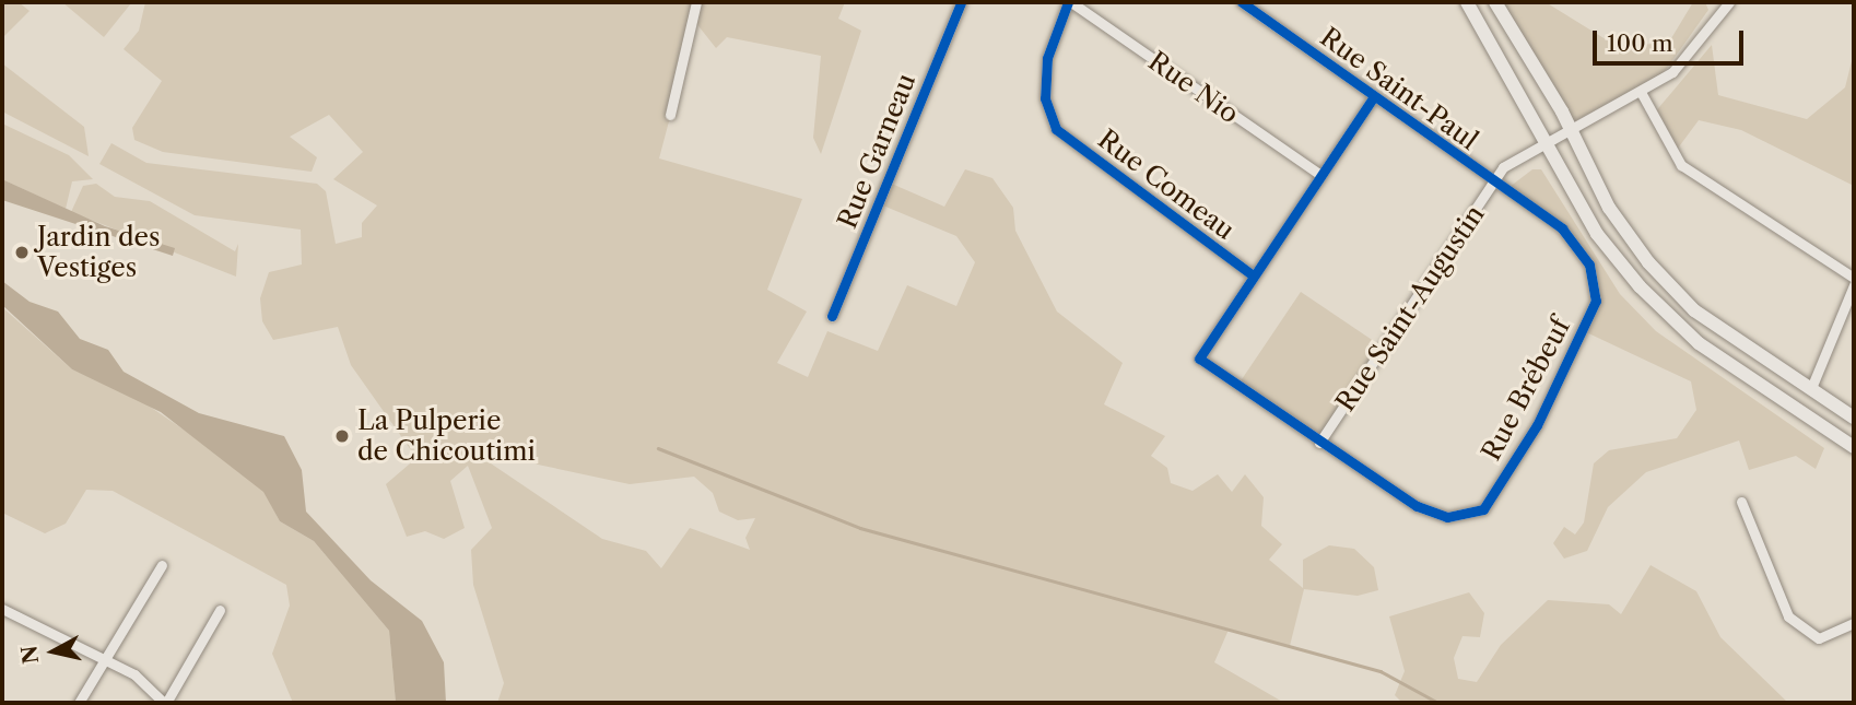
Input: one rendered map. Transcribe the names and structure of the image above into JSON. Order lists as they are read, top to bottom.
{
  "streets": {
    "street": [
      "Rue Nio",
      "Rue Saint-Paul",
      "Rue Garneau",
      "Rue Comeau",
      "Rue Saint-Augustin",
      "Rue Brébeuf"
    ]
  },
  "crossings": [
    ["Rue Nio", "Rue Comeau"],
    ["Rue Saint-Paul", "Rue Saint-Augustin"],
    ["Rue Saint-Paul", "Rue Brébeuf"],
    ["Rue Comeau", "Rue Brébeuf"],
    ["Rue Saint-Augustin", "Rue Brébeuf"]
  ],
  "places": ["Jardin des Vestiges", "La Pulperie de Chicoutimi"],
  "scale_bar": "100 m",
  "north": "left"
}
